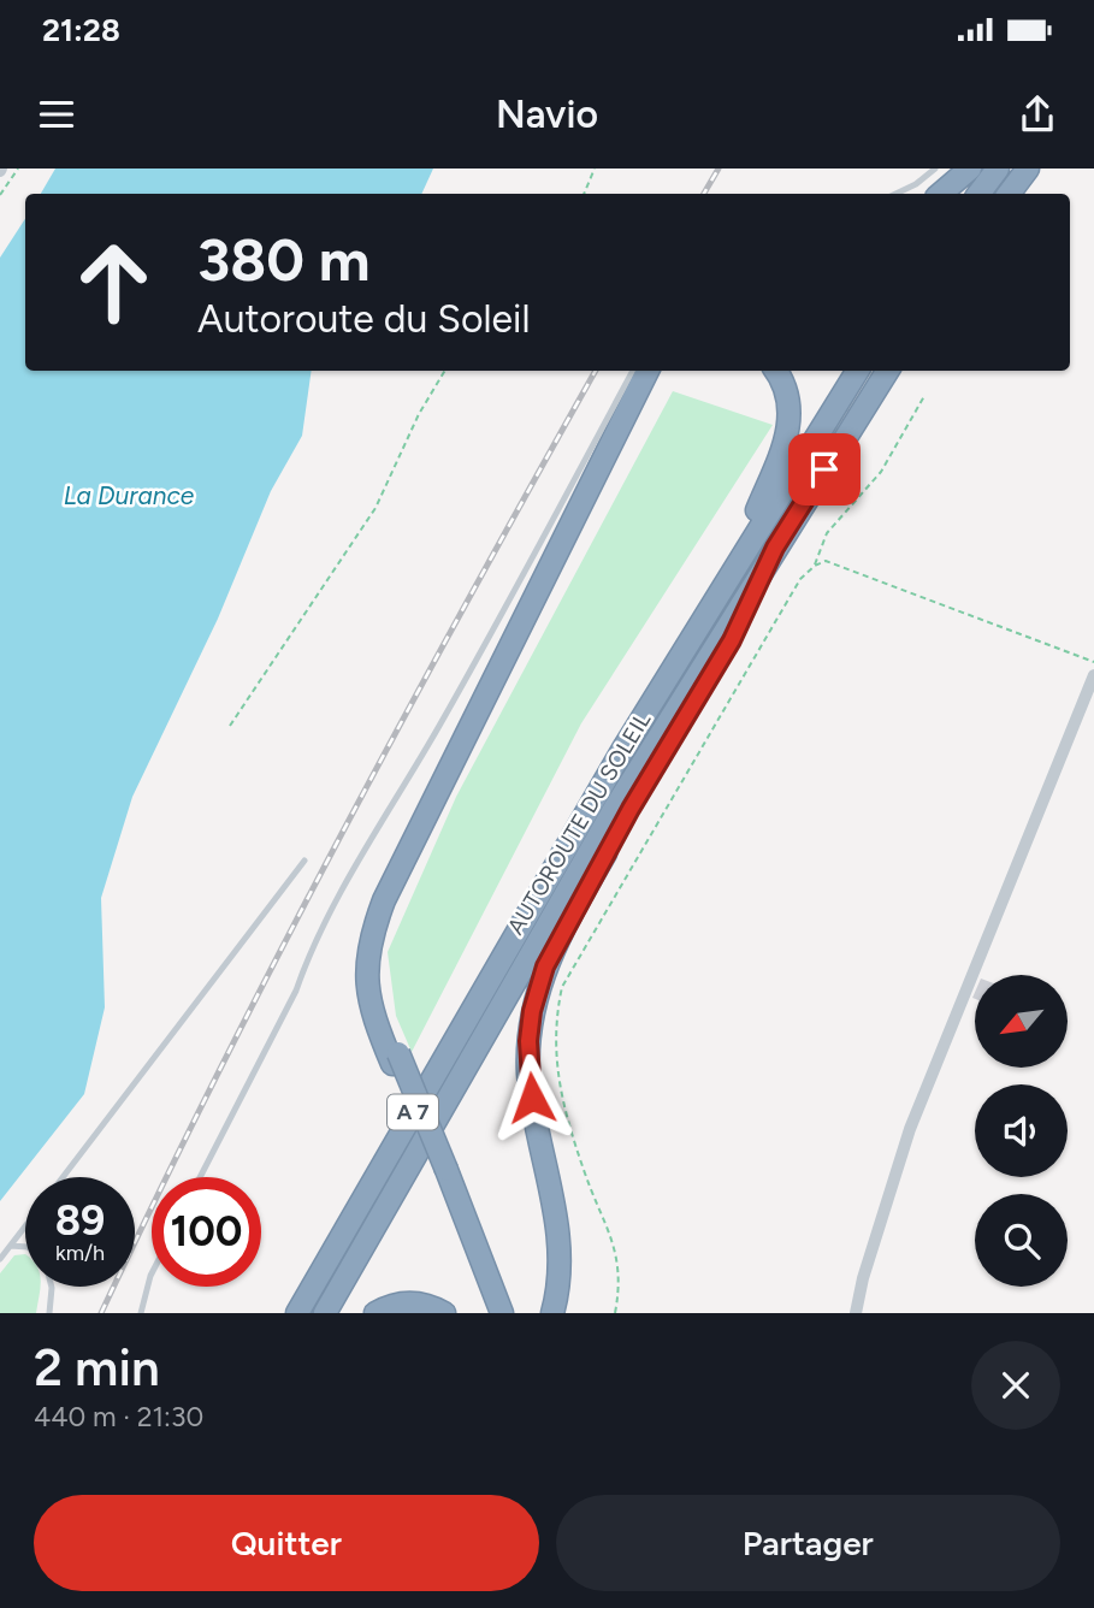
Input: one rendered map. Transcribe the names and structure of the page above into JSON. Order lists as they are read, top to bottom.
{
  "streets": {
    "highway": ["AUTOROUTE DU SOLEIL", "A 7"]
  },
  "water": ["La Durance"],
  "north": "bottom left",
  "page": {
    "status": "21:28",
    "header": "Navio",
    "turn": ["380 m", "Autoroute du Soleil"],
    "speed": "89 km/h",
    "limit": "100",
    "heading": ["2 min", "440 m · 21:30"],
    "buttons": ["Quitter", "Partager"]
  }
}
